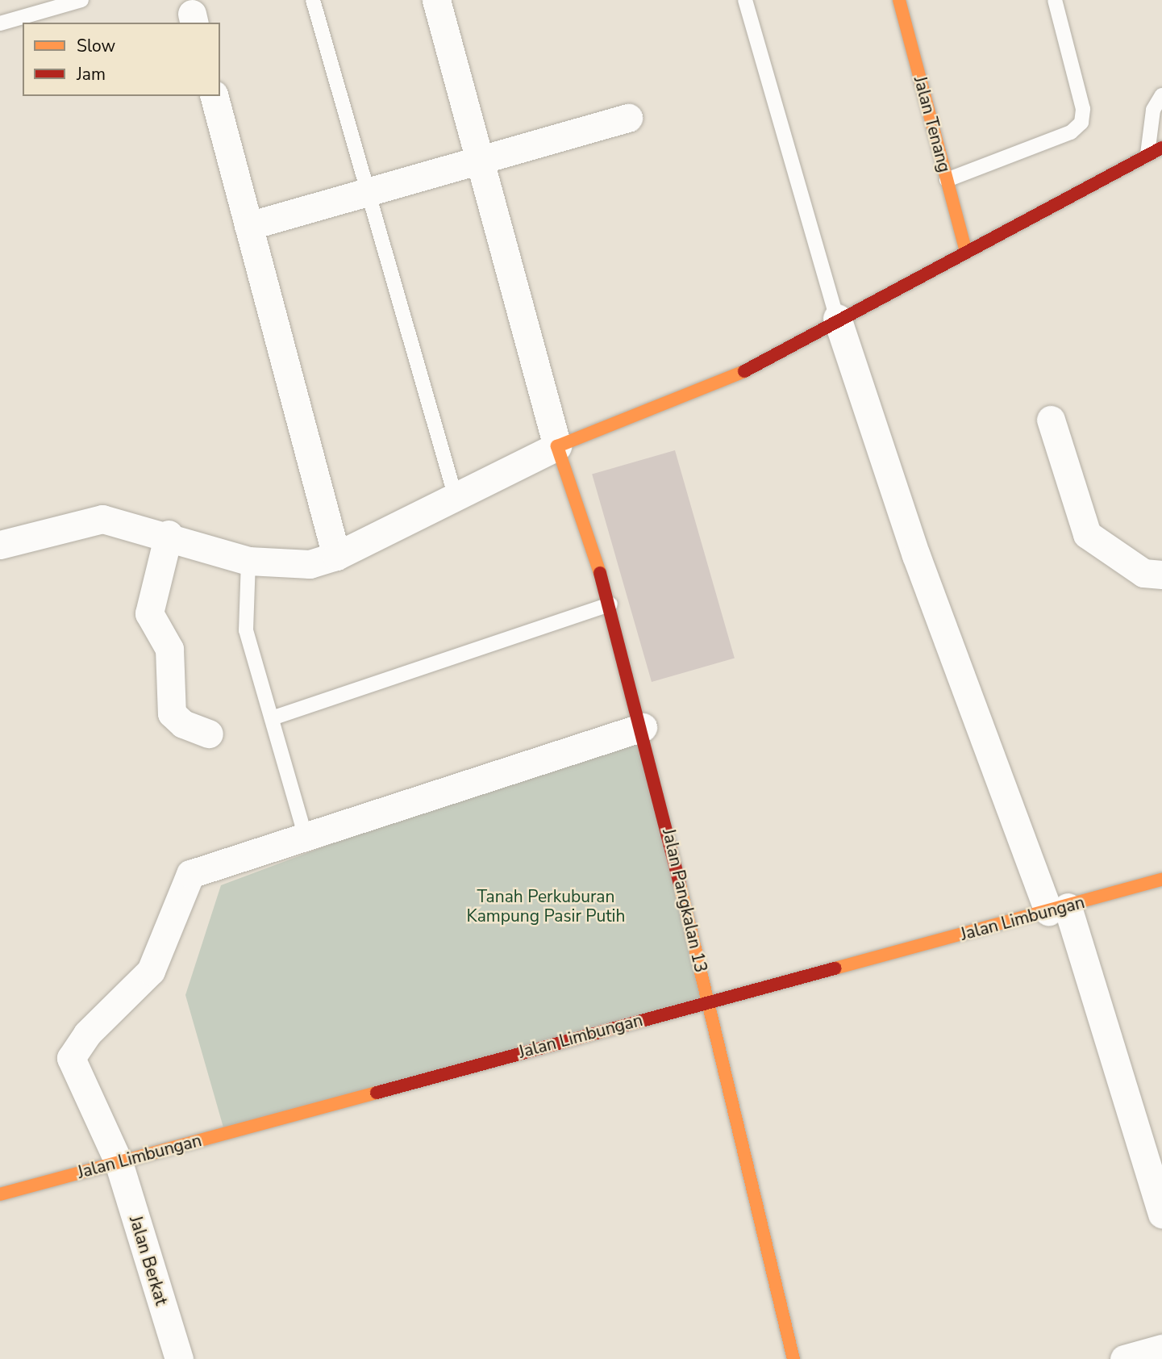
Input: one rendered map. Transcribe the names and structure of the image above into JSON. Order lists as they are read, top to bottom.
{
  "streets": {
    "street": [
      "Jalan Tenang",
      "Jalan Pangkalan 13",
      "Jalan Limbungan",
      "Jalan Berkat"
    ]
  },
  "crossings": [
    ["Jalan Pangkalan 13", "Jalan Limbungan"],
    ["Jalan Limbungan", "Jalan Berkat"]
  ],
  "parks": ["Tanah Perkuburan Kampung Pasir Putih"],
  "legend": ["Slow", "Jam"]
}
